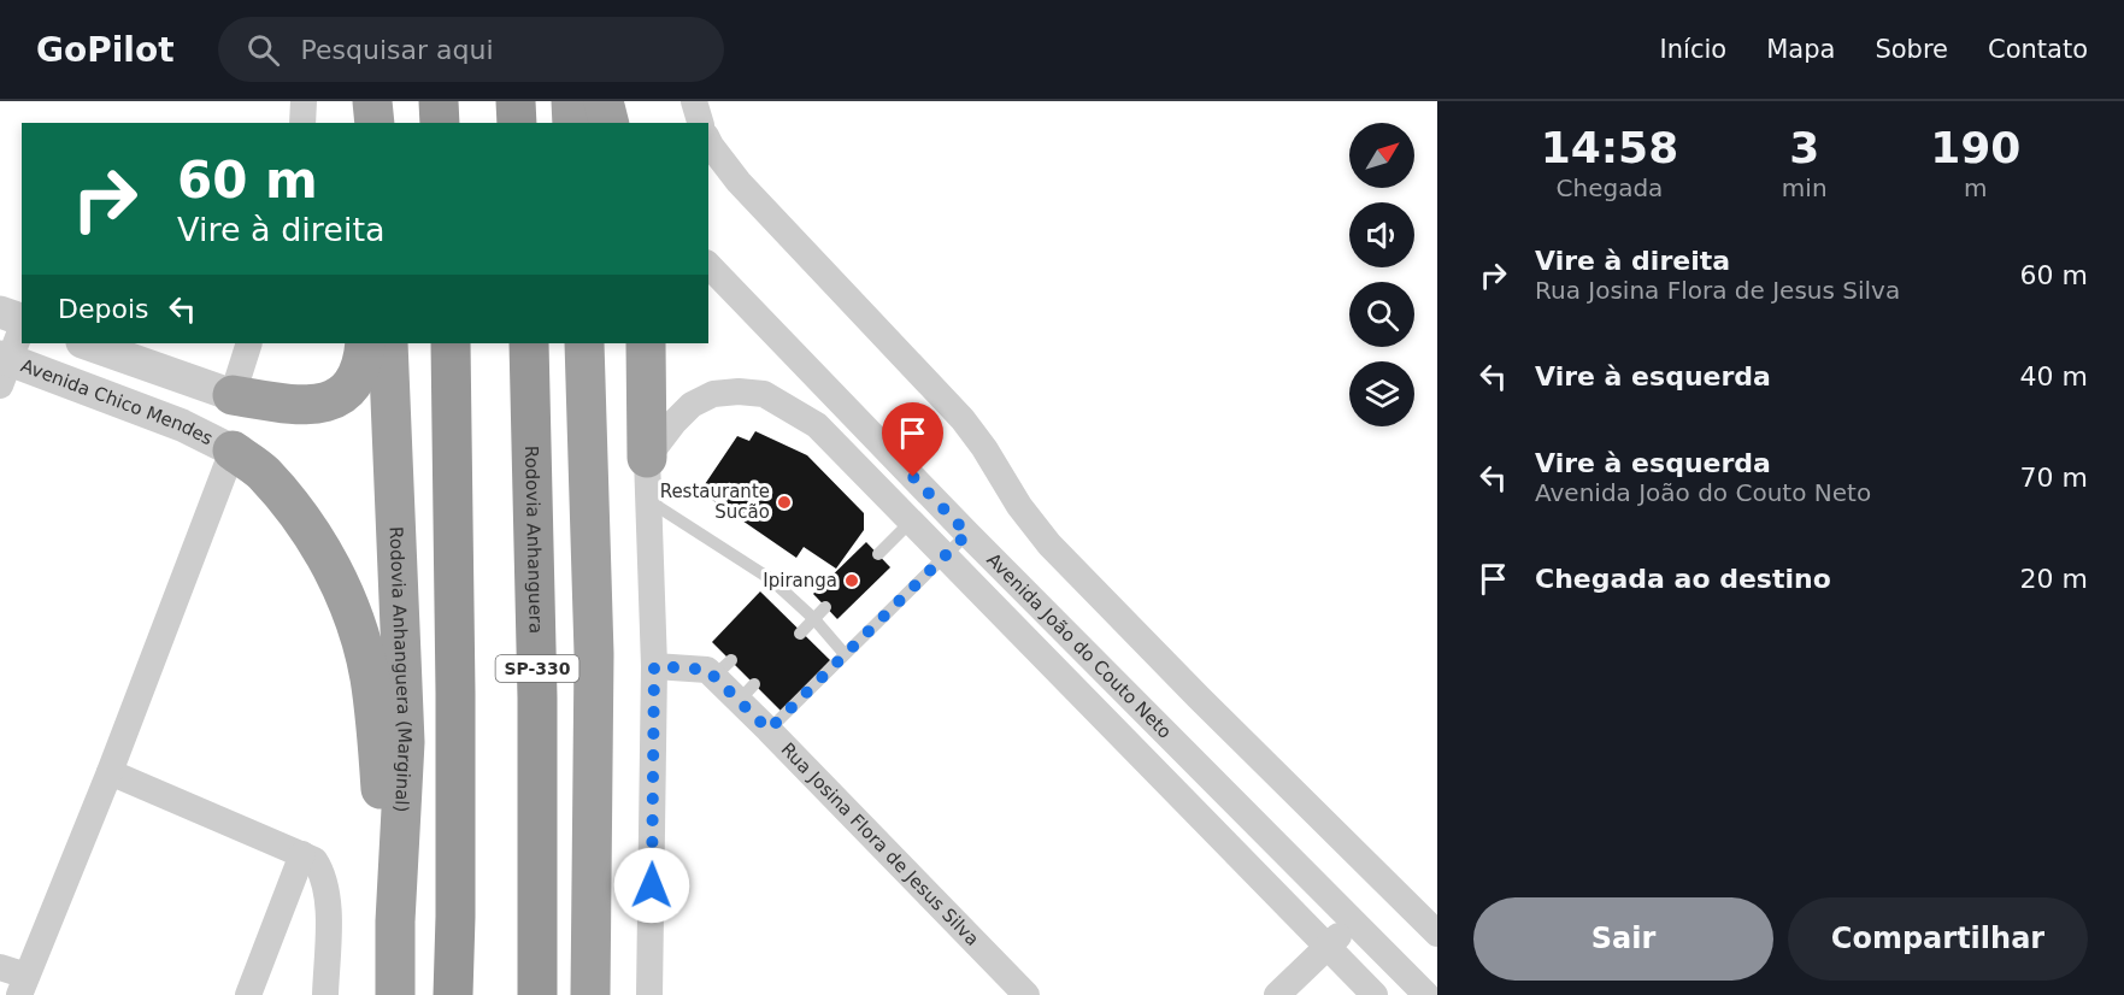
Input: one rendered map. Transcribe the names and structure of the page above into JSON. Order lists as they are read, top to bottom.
{
  "streets": {
    "highway": ["Rodovia Anhanguera", "Rodovia Anhanguera (Marginal)", "SP-330"],
    "street": ["Avenida Chico Mendes", "Avenida João do Couto Neto", "Rua Josina Flora de Jesus Silva"]
  },
  "places": ["Restaurante Sucão", "Ipiranga"],
  "north": "top right",
  "page": {
    "header": "GoPilot",
    "search": "Pesquisar aqui",
    "nav": [
      "Início",
      "Mapa",
      "Sobre",
      "Contato"
    ],
    "eta": [
      "14:58",
      "Chegada",
      "3",
      "min",
      "190",
      "m"
    ],
    "turn": ["60 m", "Vire à direita"],
    "list": [
      {
        "name": "Vire à direita",
        "note": "Rua Josina Flora de Jesus Silva",
        "value": "60 m"
      },
      {
        "name": "Vire à esquerda",
        "value": "40 m"
      },
      {
        "name": "Vire à esquerda",
        "note": "Avenida João do Couto Neto",
        "value": "70 m"
      },
      {
        "name": "Chegada ao destino",
        "value": "20 m"
      }
    ],
    "then": "Depois",
    "buttons": ["Sair", "Compartilhar"]
  }
}
